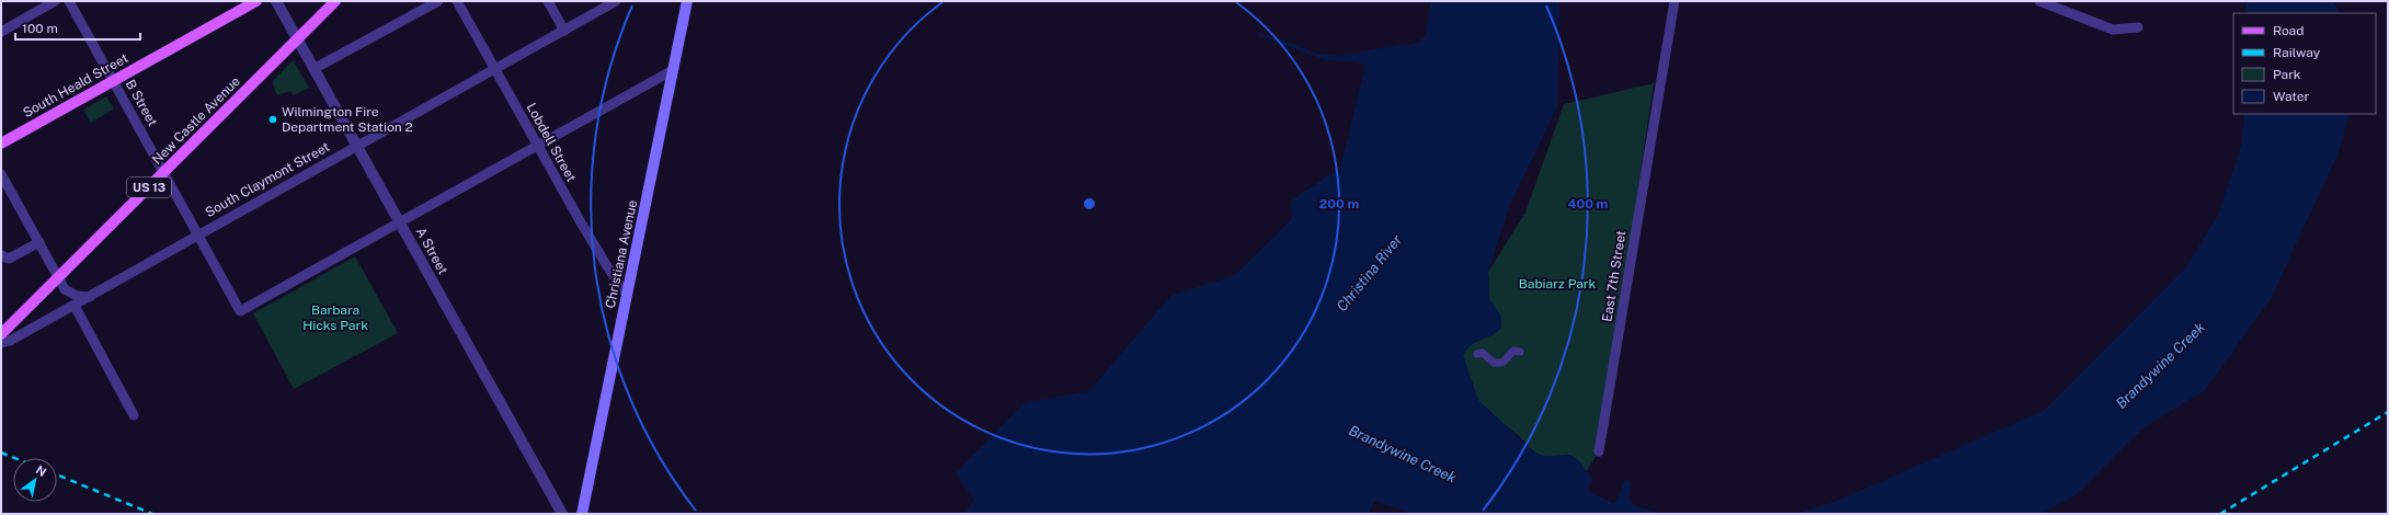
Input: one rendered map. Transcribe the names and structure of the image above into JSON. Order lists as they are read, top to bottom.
{
  "streets": {
    "main road": [
      "South Heald Street",
      "New Castle Avenue",
      "US 13",
      "Christiana Avenue"
    ],
    "street": [
      "B Street",
      "Lobdell Street",
      "South Claymont Street",
      "A Street",
      "East 7th Street"
    ]
  },
  "crossings": [
    ["South Heald Street", "B Street"],
    ["B Street", "New Castle Avenue"],
    ["B Street", "South Claymont Street"],
    ["B Street", "A Street"],
    ["New Castle Avenue", "A Street"],
    ["Lobdell Street", "South Claymont Street"],
    ["Lobdell Street", "Christiana Avenue"],
    ["South Claymont Street", "A Street"]
  ],
  "water": ["Christina River", "Brandywine Creek"],
  "parks": ["Babiarz Park", "Barbara Hicks Park"],
  "places": ["Wilmington Fire Department Station 2"],
  "legend": [
    "Road",
    "Railway",
    "Park",
    "Water"
  ],
  "scale_bar": "100 m",
  "north": "top right",
  "rings": ["200 m", "400 m"]
}
